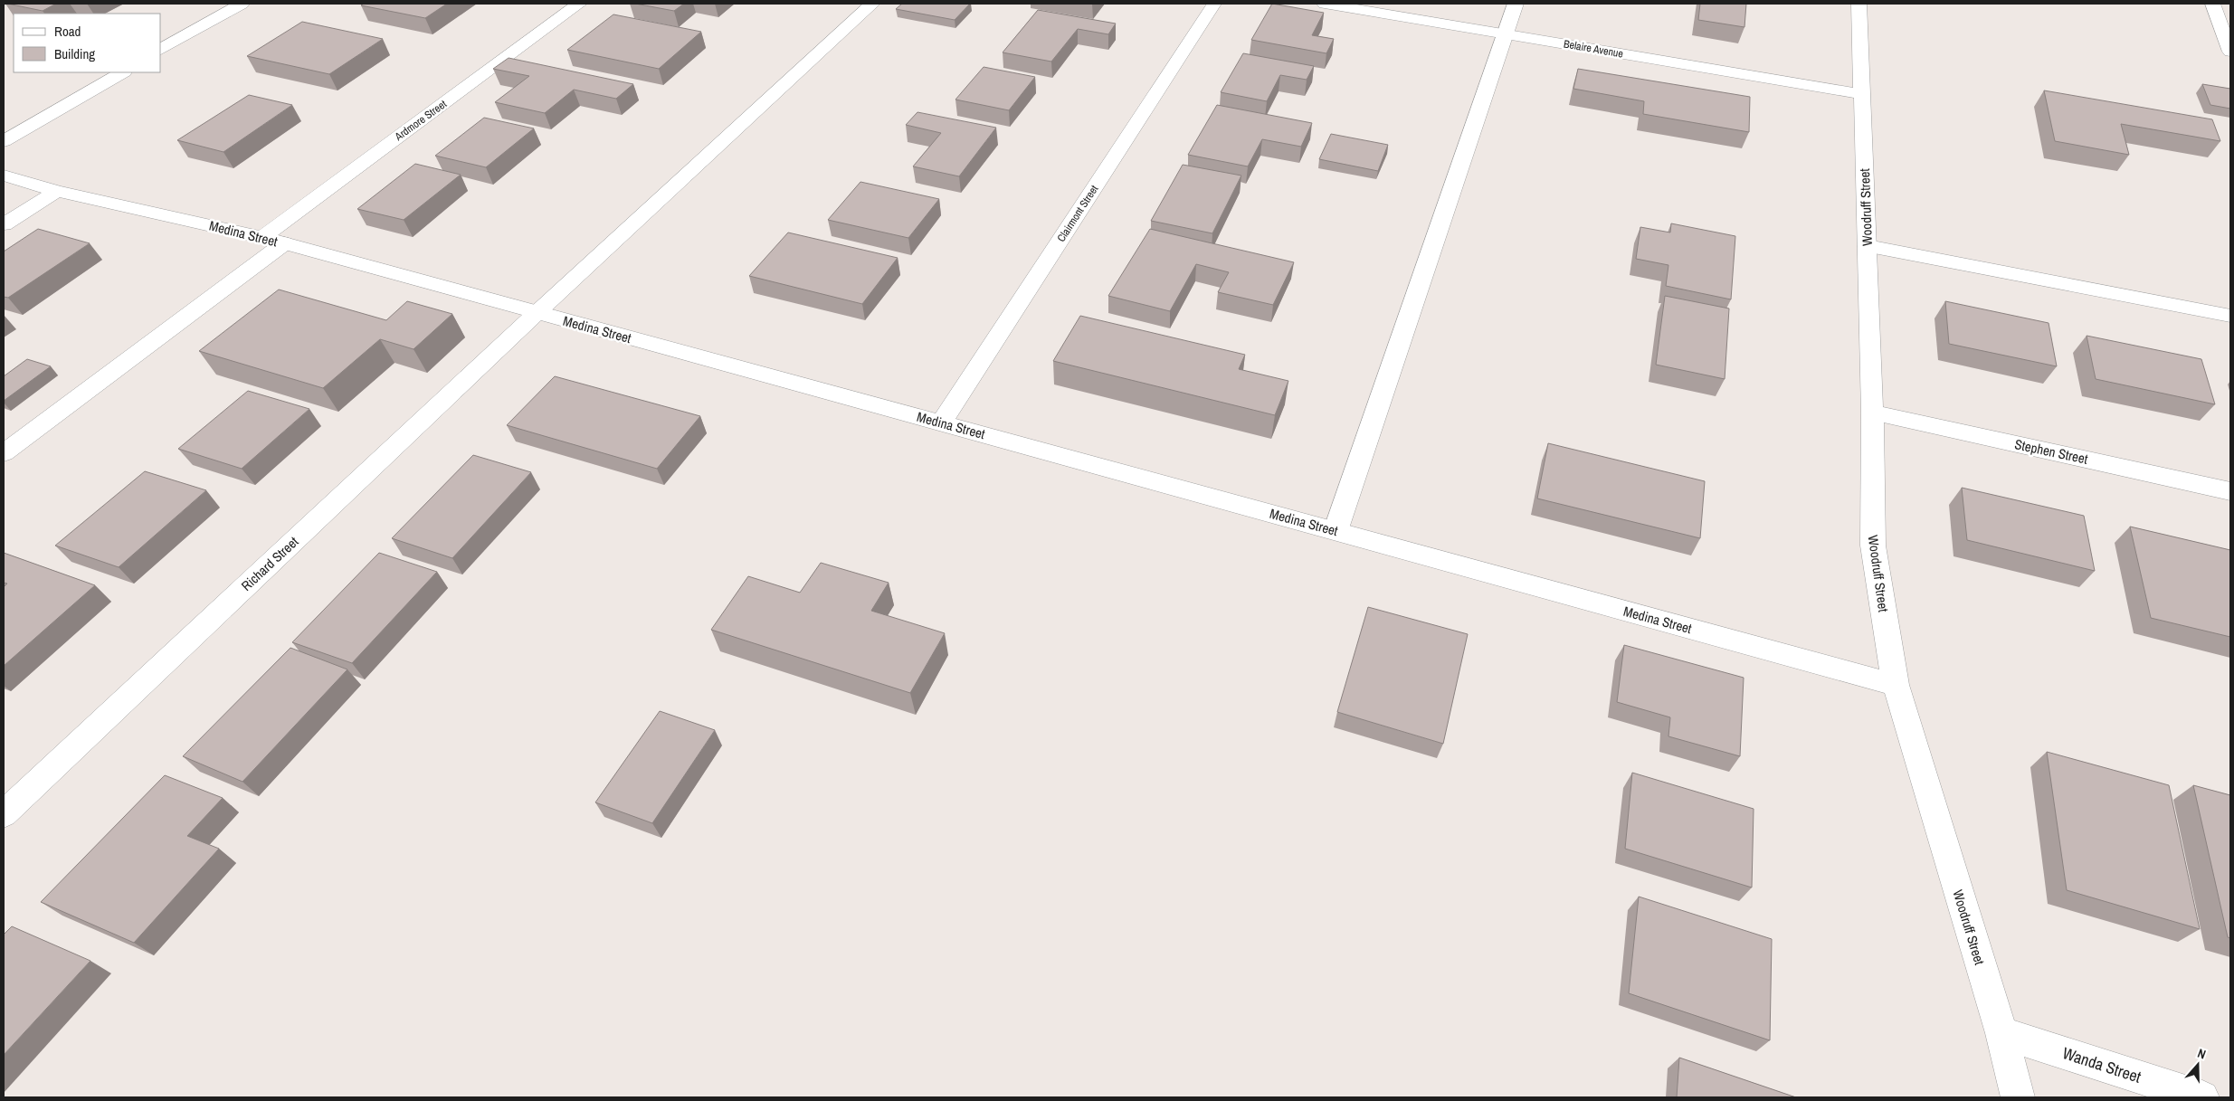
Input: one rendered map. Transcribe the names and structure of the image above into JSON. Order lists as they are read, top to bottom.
{
  "streets": {
    "street": [
      "Belaire Avenue",
      "Ardmore Street",
      "Woodruff Street",
      "Clairmont Street",
      "Medina Street",
      "Stephen Street",
      "Richard Street",
      "Wanda Street"
    ]
  },
  "crossings": [
    ["Belaire Avenue", "Woodruff Street"],
    ["Ardmore Street", "Medina Street"],
    ["Woodruff Street", "Medina Street"],
    ["Woodruff Street", "Stephen Street"],
    ["Woodruff Street", "Wanda Street"],
    ["Clairmont Street", "Medina Street"],
    ["Medina Street", "Richard Street"]
  ],
  "legend": ["Road", "Building"],
  "north": "top"
}
